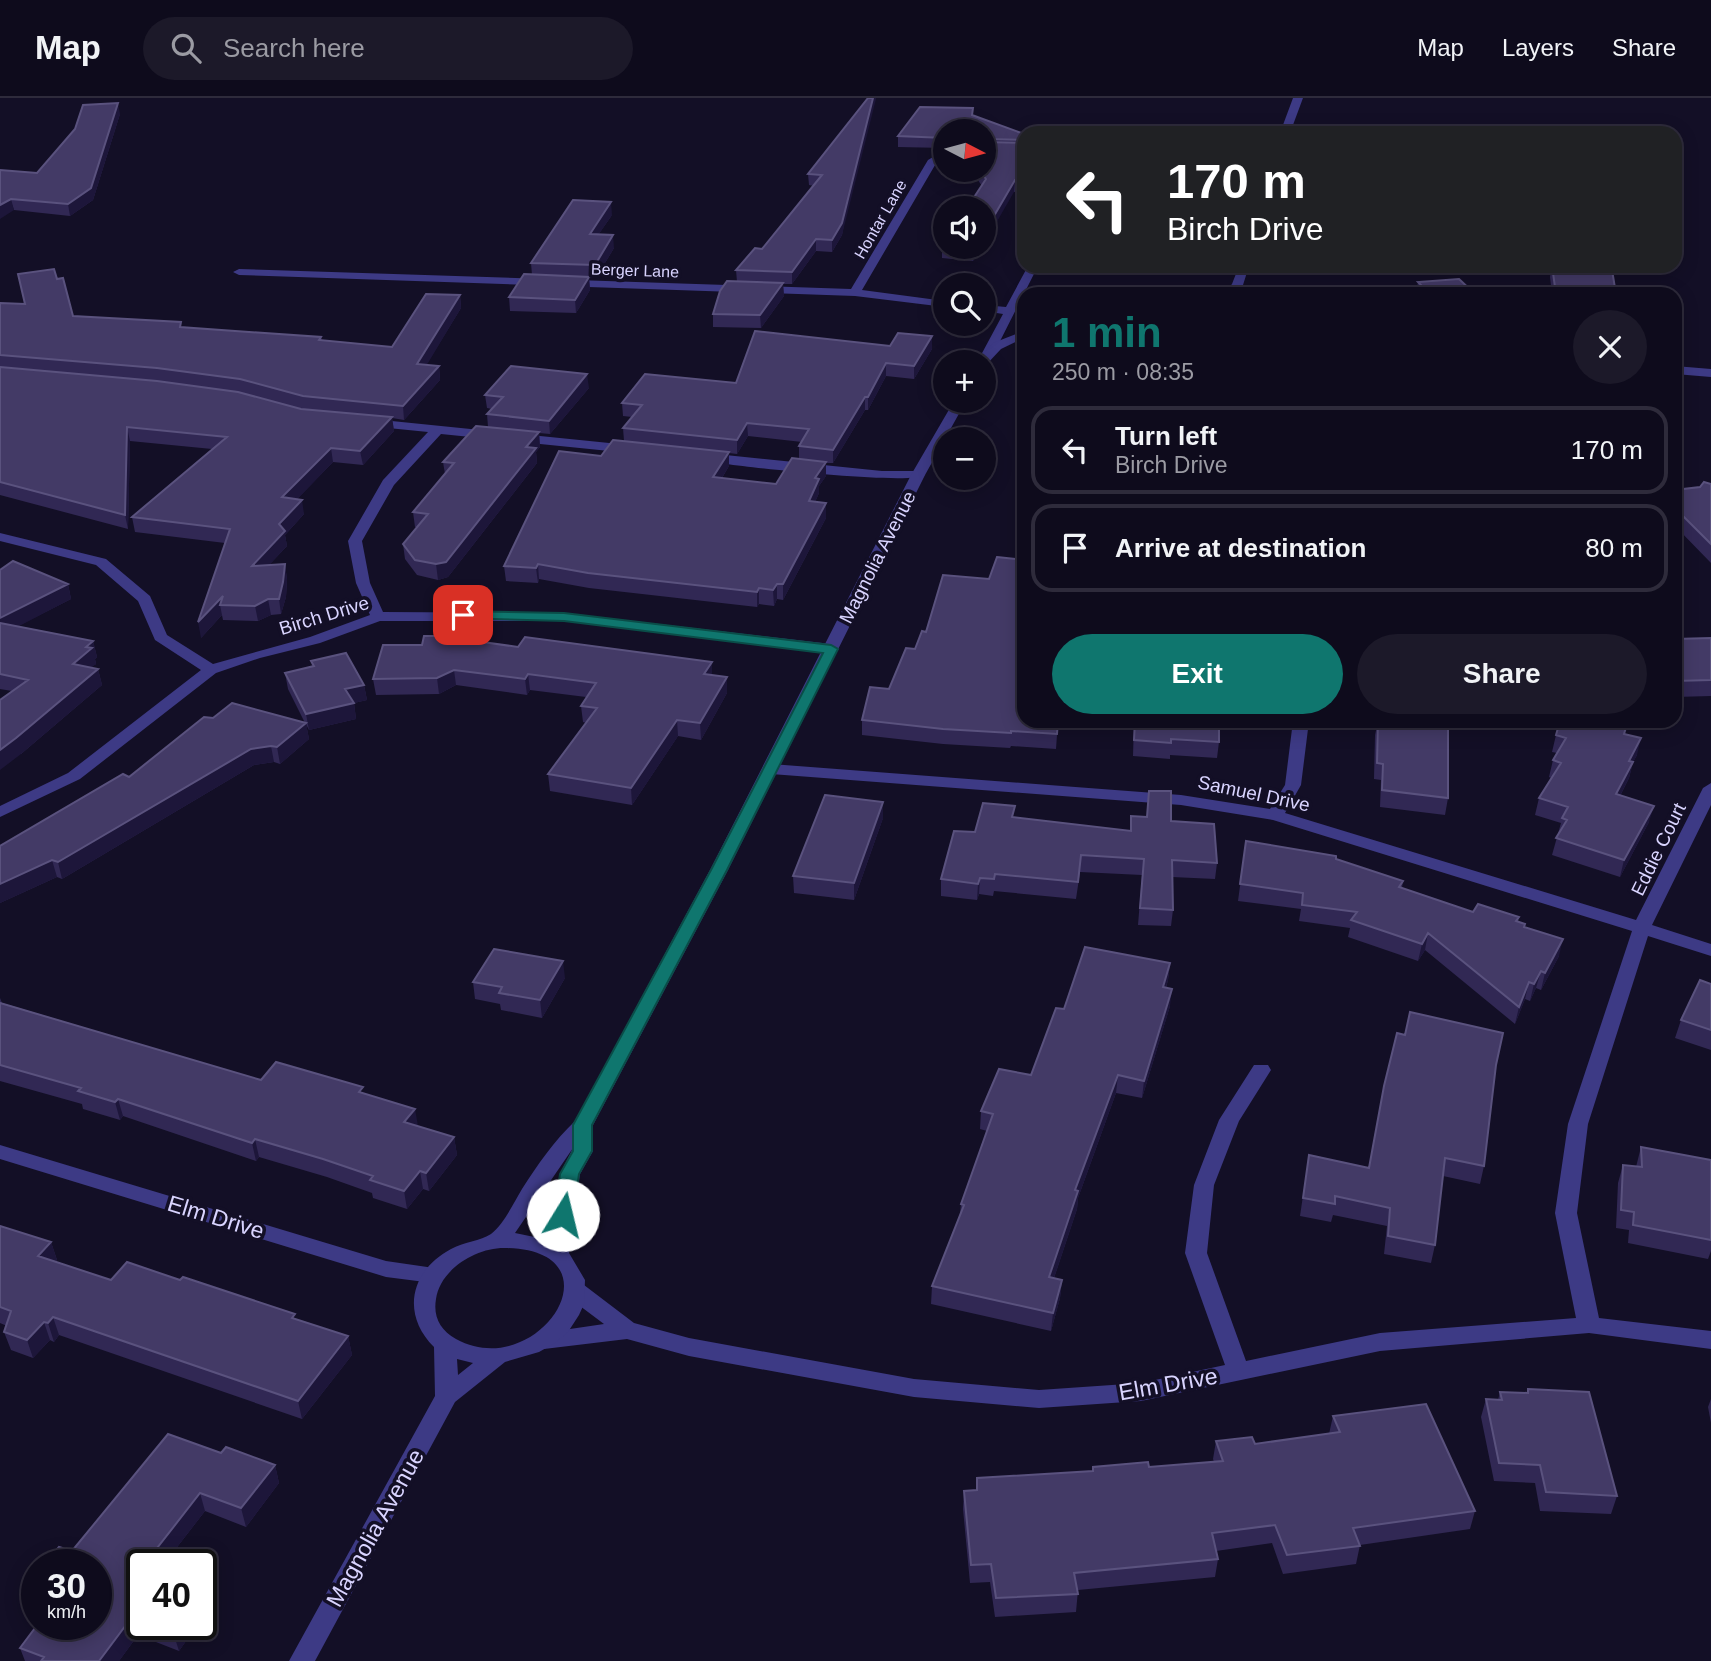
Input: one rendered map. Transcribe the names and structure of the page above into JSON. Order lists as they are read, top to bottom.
{
  "streets": {
    "street": [
      "Hontar Lane",
      "Berger Lane",
      "Magnolia Avenue",
      "Birch Drive",
      "Samuel Drive",
      "Eddie Court",
      "Elm Drive"
    ]
  },
  "crossings": [
    ["Hontar Lane", "Berger Lane"],
    ["Magnolia Avenue", "Birch Drive"],
    ["Magnolia Avenue", "Samuel Drive"],
    ["Magnolia Avenue", "Elm Drive"],
    ["Samuel Drive", "Eddie Court"],
    ["Eddie Court", "Elm Drive"]
  ],
  "north": "right",
  "page": {
    "header": "Map",
    "search": "Search here",
    "nav": ["Map", "Layers", "Share"],
    "map_buttons": ["+", "−"],
    "turn": ["170 m", "Birch Drive"],
    "heading": ["1 min", "250 m · 08:35"],
    "list": [
      {
        "name": "Turn left",
        "note": "Birch Drive",
        "value": "170 m"
      },
      {
        "name": "Arrive at destination",
        "value": "80 m"
      }
    ],
    "buttons": ["Exit", "Share"],
    "speed": "30 km/h",
    "limit": "40"
  }
}
